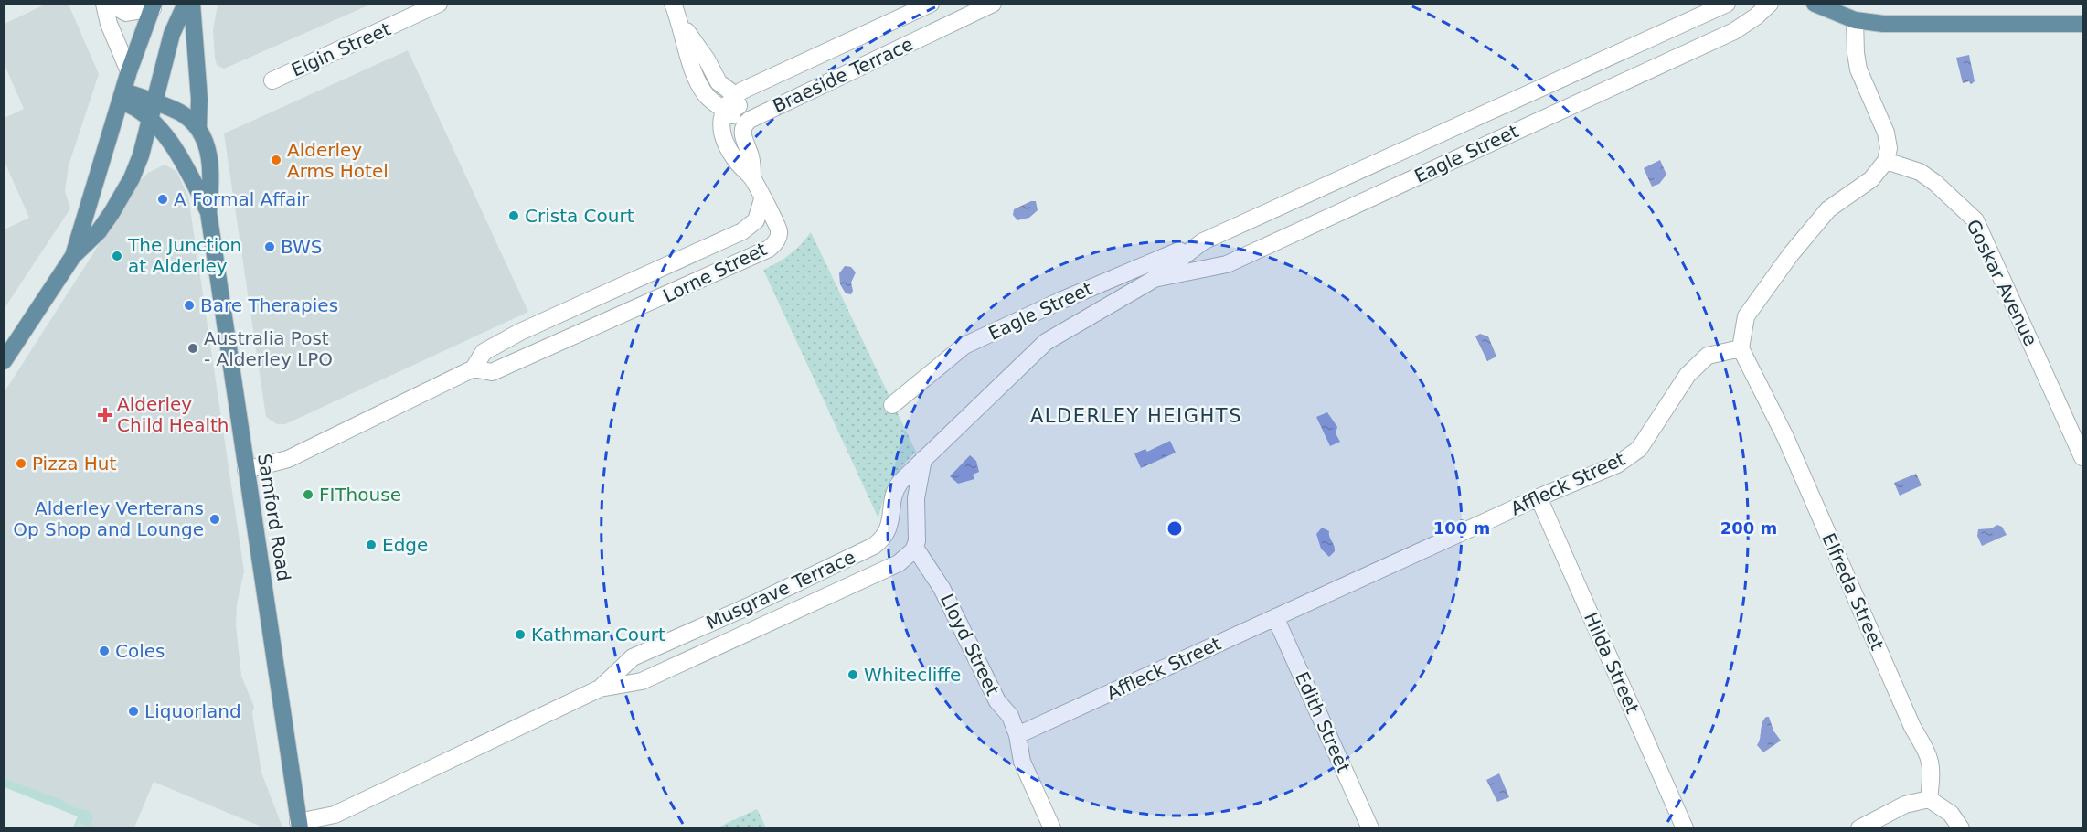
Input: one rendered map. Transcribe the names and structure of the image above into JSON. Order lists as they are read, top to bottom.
{
  "streets": {
    "main road": ["Samford Road"],
    "street": [
      "Elgin Street",
      "Braeside Terrace",
      "Eagle Street",
      "Lorne Street",
      "Goskar Avenue",
      "Affleck Street",
      "Musgrave Terrace",
      "Elfreda Street",
      "Lloyd Street",
      "Hilda Street",
      "Edith Street"
    ]
  },
  "crossings": [
    ["Eagle Street", "Musgrave Terrace"],
    ["Lorne Street", "Samford Road"],
    ["Affleck Street", "Elfreda Street"],
    ["Affleck Street", "Lloyd Street"],
    ["Affleck Street", "Hilda Street"],
    ["Affleck Street", "Edith Street"],
    ["Samford Road", "Musgrave Terrace"],
    ["Musgrave Terrace", "Lloyd Street"]
  ],
  "districts": ["ALDERLEY HEIGHTS"],
  "places": {
    "other": [
      "Alderley Arms Hotel",
      "A Formal Affair",
      "Crista Court",
      "BWS",
      "The Junction at Alderley",
      "Bare Therapies",
      "Australia Post - Alderley LPO",
      "Pizza Hut",
      "FIThouse",
      "Alderley Verterans Op Shop and Lounge",
      "Edge",
      "Kathmar Court",
      "Coles",
      "Whitecliffe",
      "Liquorland"
    ],
    "health": ["Alderley Child Health"]
  },
  "rings": ["100 m", "200 m"]
}
